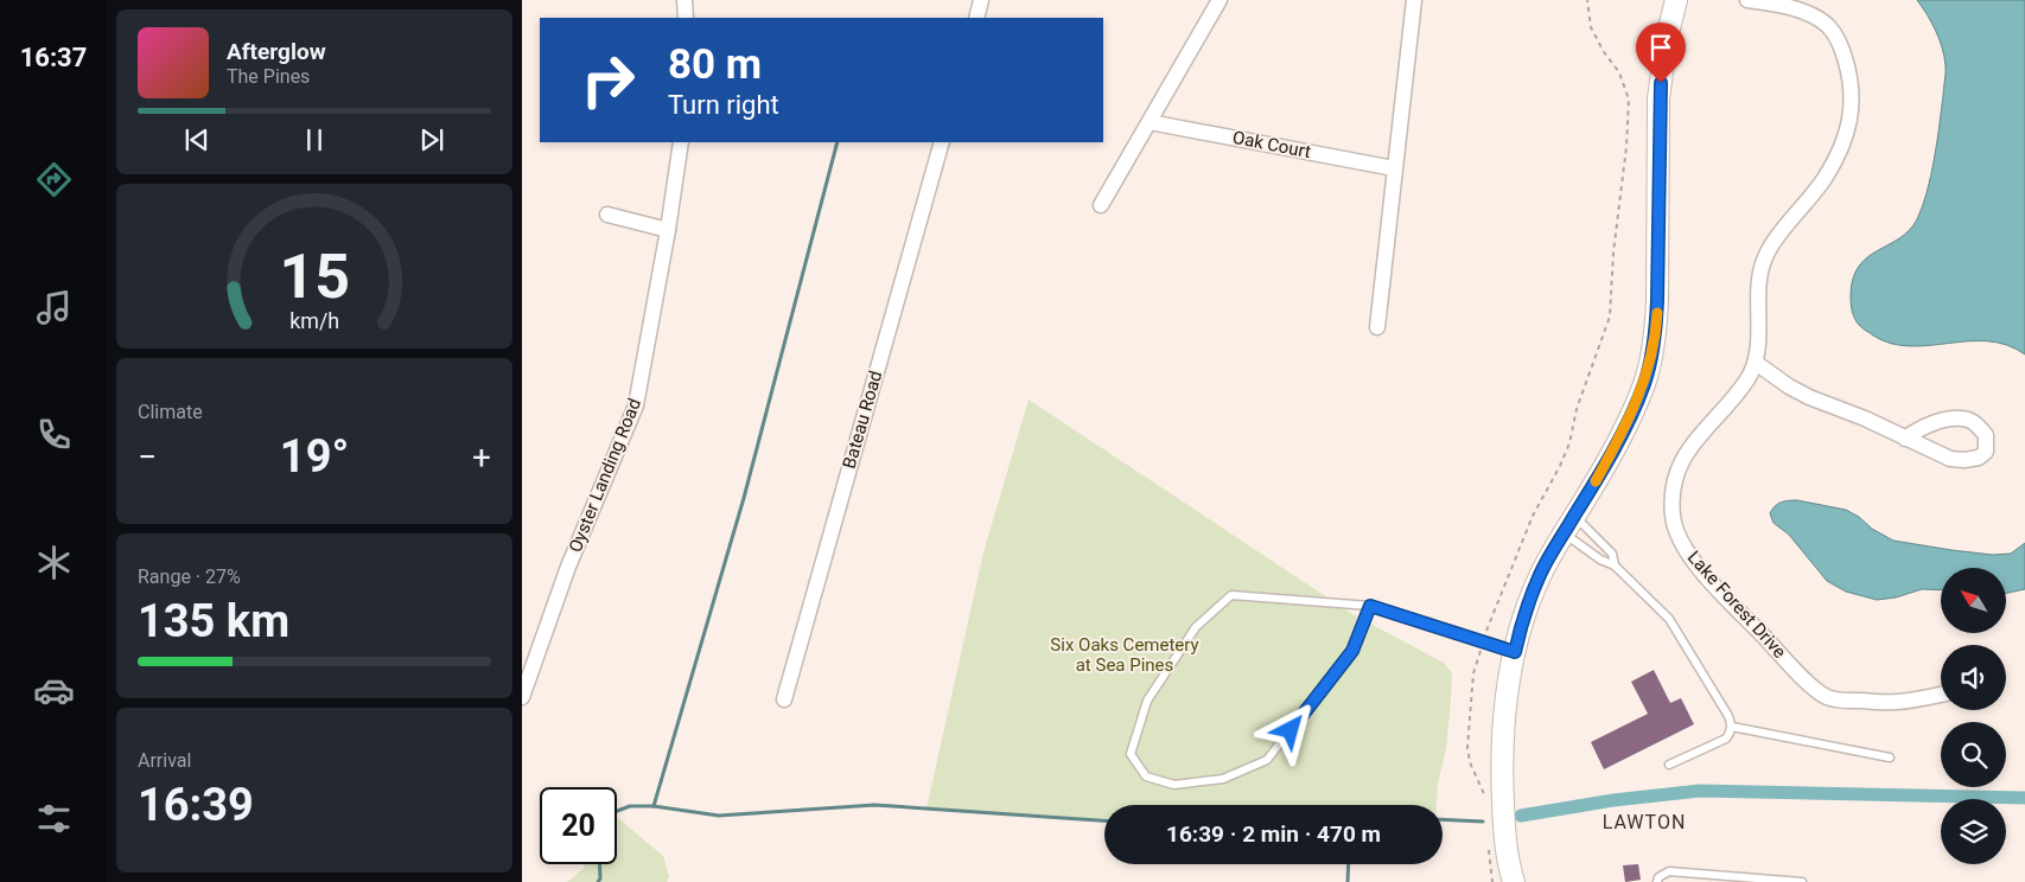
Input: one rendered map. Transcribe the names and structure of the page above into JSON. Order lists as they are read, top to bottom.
{
  "streets": {
    "street": [
      "Oak Court",
      "Bateau Road",
      "Oyster Landing Road",
      "Lake Forest Drive"
    ]
  },
  "districts": ["LAWTON"],
  "parks": ["Six Oaks Cemetery at Sea Pines"],
  "north": "top left",
  "page": {
    "tabs": "16:37",
    "turn": ["80 m", "Turn right"],
    "song": ["Afterglow", "The Pines"],
    "tile": [
      "Climate",
      ["Range · 27%", "135 km"],
      ["Arrival", "16:39"]
    ],
    "heat": ["−", "19°", "+"],
    "limit": "20",
    "trip": "16:39 · 2 min · 470 m",
    "gauge": ["15", "km/h"]
  }
}
